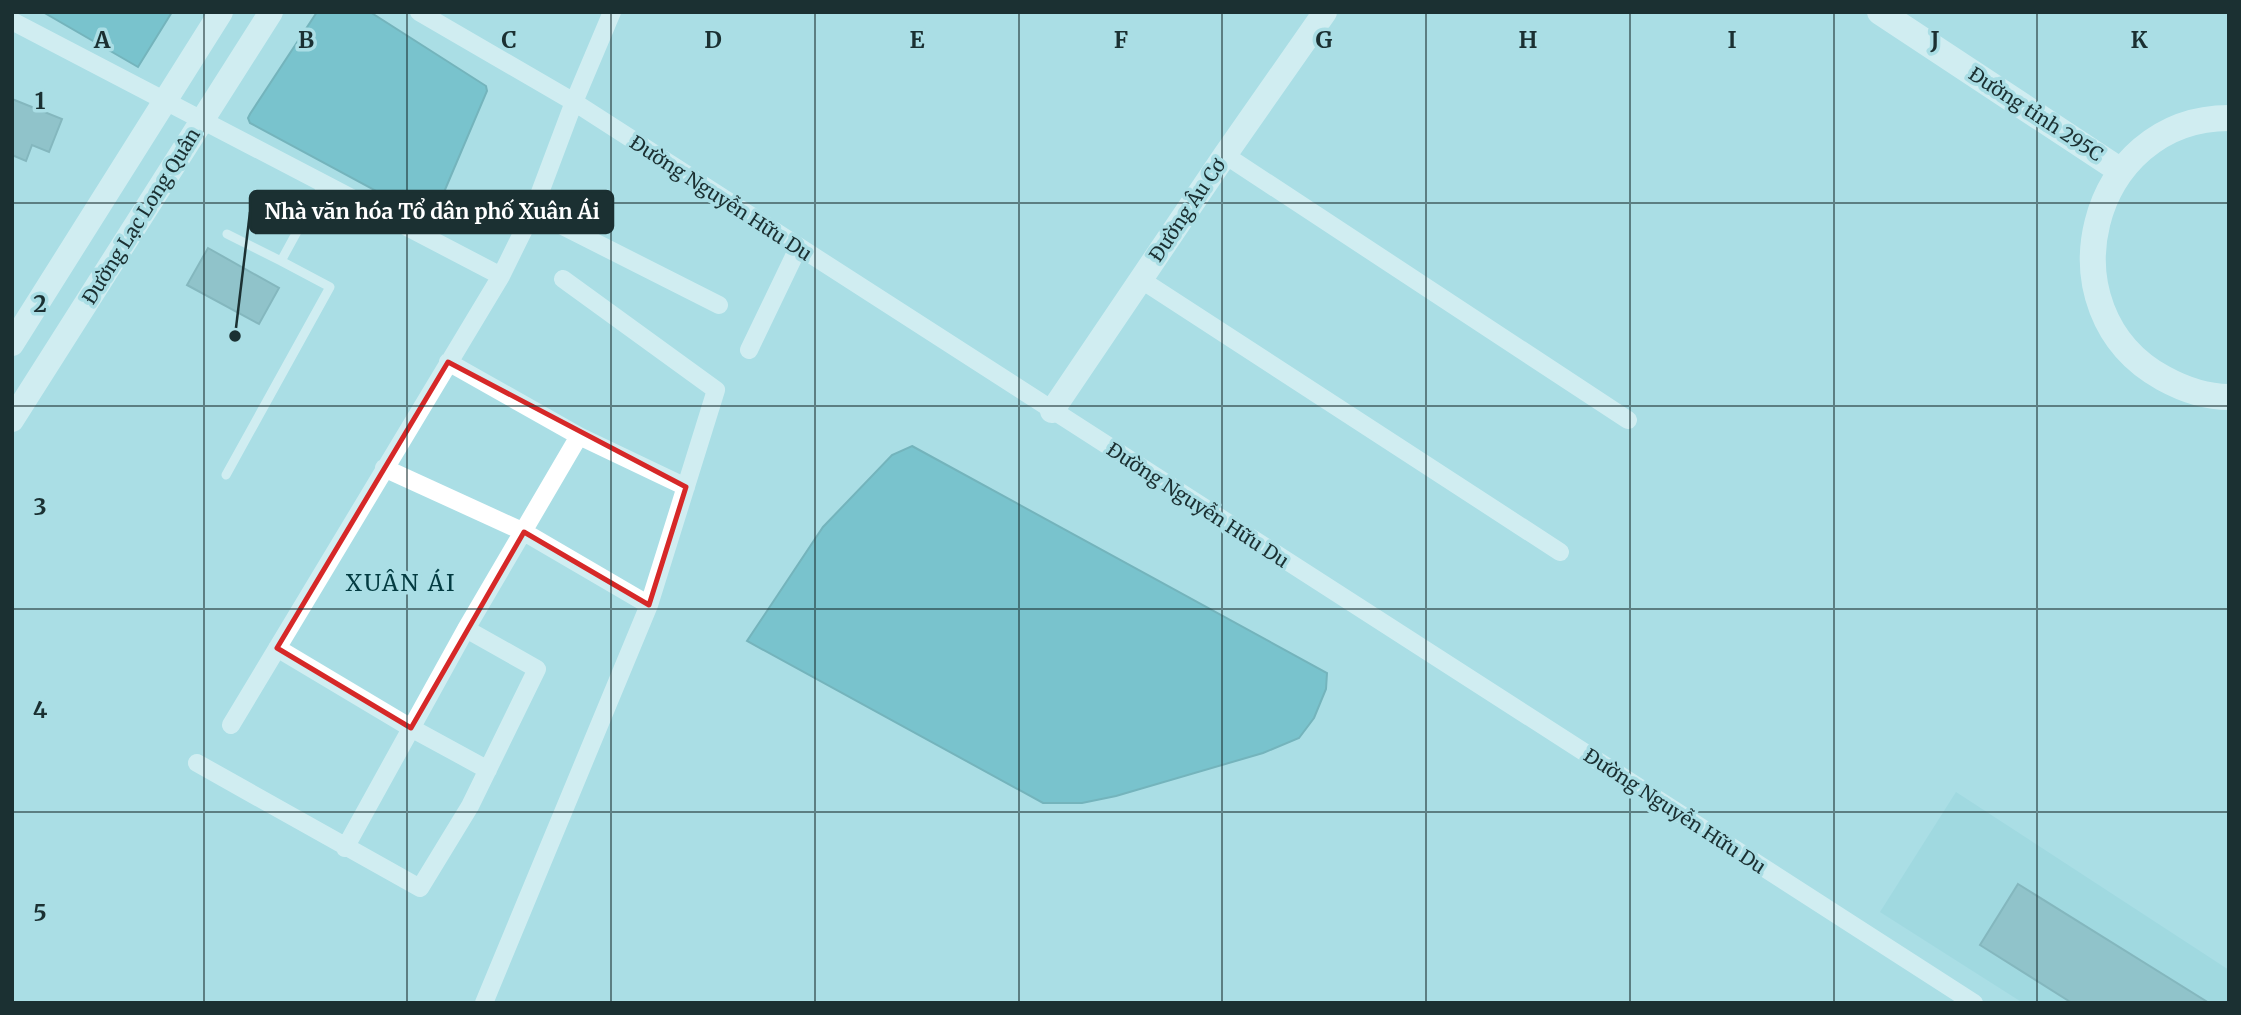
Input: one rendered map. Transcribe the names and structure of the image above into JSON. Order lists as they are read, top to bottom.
{
  "streets": {
    "main road": ["Đường tỉnh 295C", "Đường Âu Cơ", "Đường Lạc Long Quân"],
    "street": ["Đường Nguyễn Hữu Du"]
  },
  "crossings": [
    ["Đường Nguyễn Hữu Du", "Đường Âu Cơ"]
  ],
  "districts": ["XUÂN ÁI"],
  "places": ["Nhà văn hóa Tổ dân phố Xuân Ái"],
  "grid": {
    "columns": [
      "A",
      "B",
      "C",
      "D",
      "E",
      "F",
      "G",
      "H",
      "I",
      "J",
      "K"
    ],
    "rows": [
      "1",
      "2",
      "3",
      "4",
      "5"
    ]
  }
}
